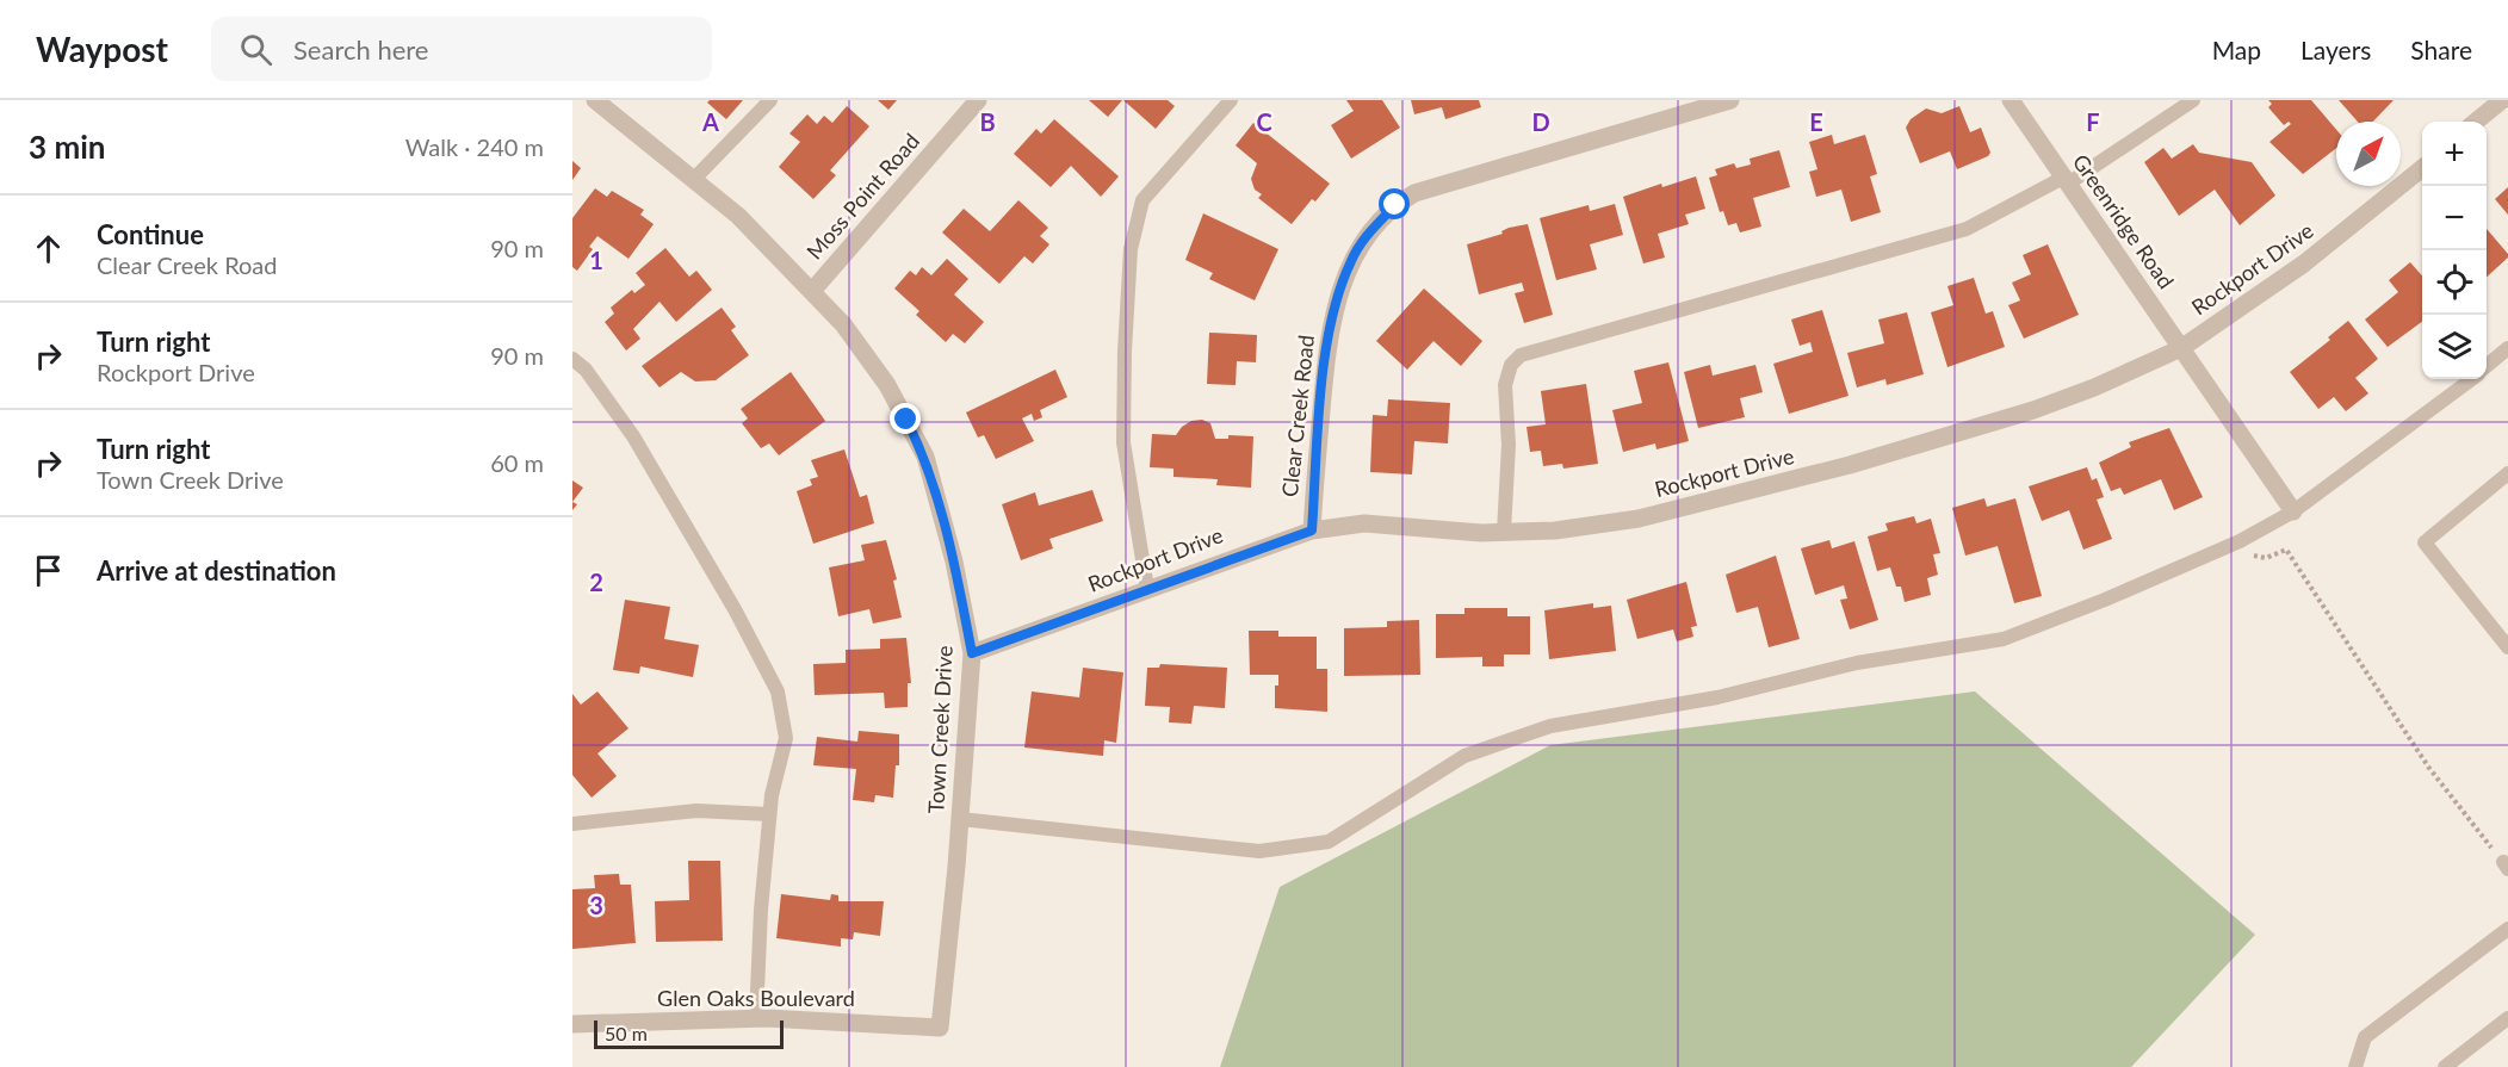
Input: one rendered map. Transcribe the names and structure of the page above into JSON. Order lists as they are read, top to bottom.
{
  "streets": {
    "street": [
      "Moss Point Road",
      "Greenridge Road",
      "Rockport Drive",
      "Clear Creek Road",
      "Town Creek Drive",
      "Glen Oaks Boulevard"
    ]
  },
  "crossings": [
    ["Moss Point Road", "Town Creek Drive"],
    ["Greenridge Road", "Rockport Drive"],
    ["Rockport Drive", "Clear Creek Road"],
    ["Rockport Drive", "Town Creek Drive"],
    ["Town Creek Drive", "Glen Oaks Boulevard"]
  ],
  "scale_bar": "50 m",
  "north": "top right",
  "page": {
    "header": "Waypost",
    "search": "Search here",
    "nav": ["Map", "Layers", "Share"],
    "heading": ["3 min", "Walk · 240 m"],
    "map_buttons": ["+", "−"],
    "list": [
      ["Continue", "Clear Creek Road", "90 m"],
      ["Turn right", "Rockport Drive", "90 m"],
      ["Turn right", "Town Creek Drive", "60 m"],
      "Arrive at destination"
    ],
    "scale": "50 m"
  },
  "grid": {
    "columns": [
      "A",
      "B",
      "C",
      "D",
      "E",
      "F"
    ],
    "rows": ["1", "2", "3"]
  }
}
